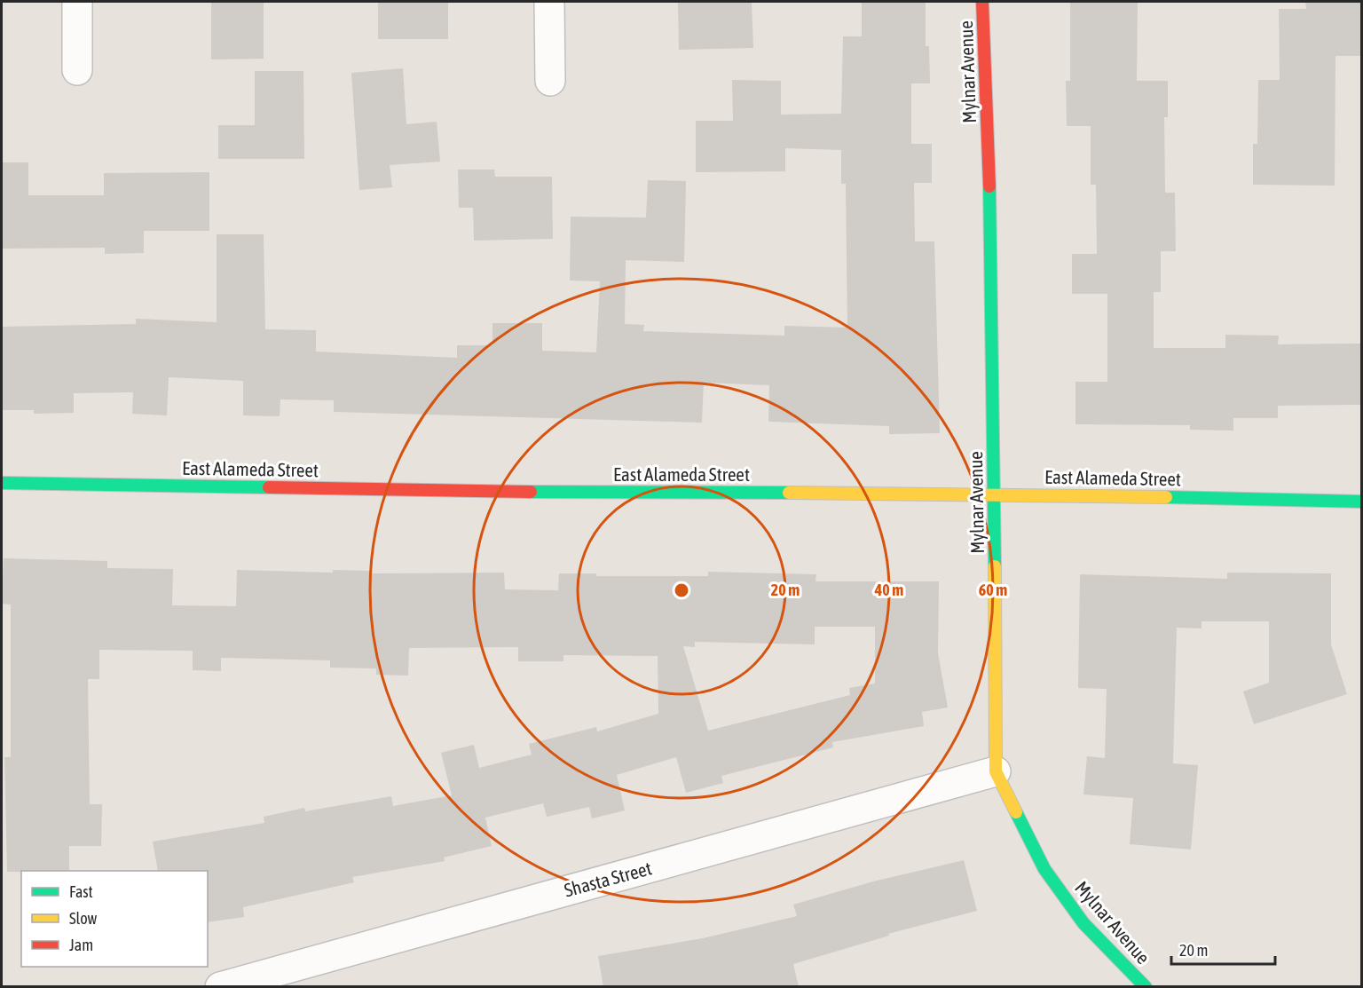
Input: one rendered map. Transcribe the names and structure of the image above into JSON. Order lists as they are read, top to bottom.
{
  "streets": {
    "street": ["Mylnar Avenue", "East Alameda Street", "Shasta Street"]
  },
  "crossings": [
    ["Mylnar Avenue", "East Alameda Street"],
    ["Mylnar Avenue", "Shasta Street"]
  ],
  "legend": ["Fast", "Slow", "Jam"],
  "scale_bar": "20 m",
  "rings": ["20 m", "40 m", "60 m"]
}
